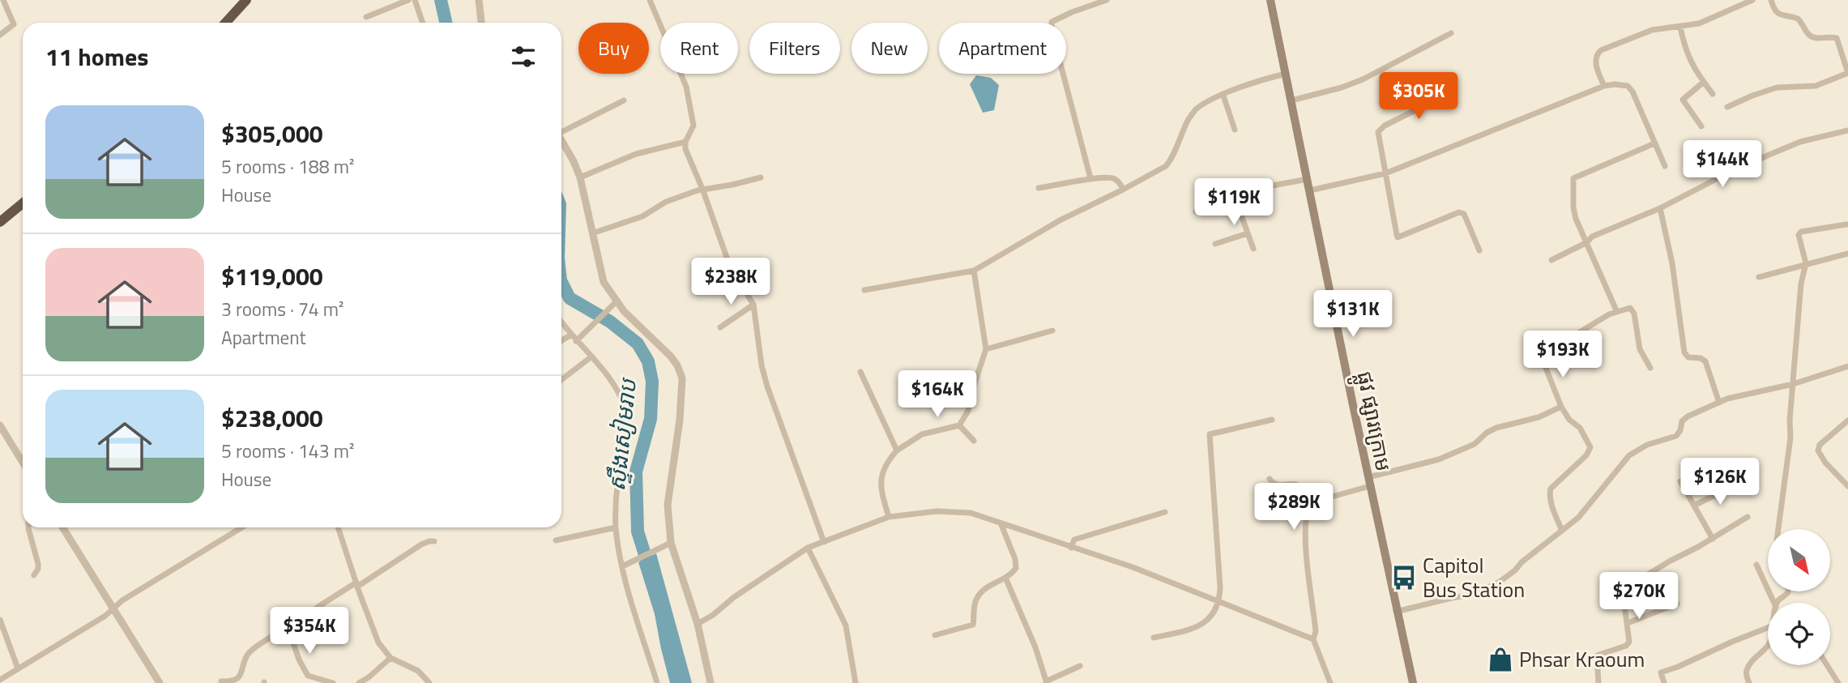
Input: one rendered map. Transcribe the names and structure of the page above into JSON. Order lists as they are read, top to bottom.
{
  "streets": {
    "main road": ["ផ្លូវ ផ្សារក្រោម"]
  },
  "water": ["ស្ទឹងសៀមរាប"],
  "places": {
    "bus stop": ["Capitol Bus Station"],
    "shop": ["Phsar Kraoum"]
  },
  "north": "bottom right",
  "page": {
    "chip": [
      "Buy",
      "Rent",
      "Filters",
      "New",
      "Apartment"
    ],
    "heading": "11 homes",
    "price": [
      "$305K",
      "$144K",
      "$119K",
      "$238K",
      "$131K",
      "$193K",
      "$164K",
      "$126K",
      "$289K",
      "$270K",
      "$354K"
    ],
    "list": [
      {
        "name": "$305,000",
        "note": "5 rooms · 188 m² · House"
      },
      {
        "name": "$119,000",
        "note": "3 rooms · 74 m² · Apartment"
      },
      {
        "name": "$238,000",
        "note": "5 rooms · 143 m² · House"
      }
    ]
  }
}
